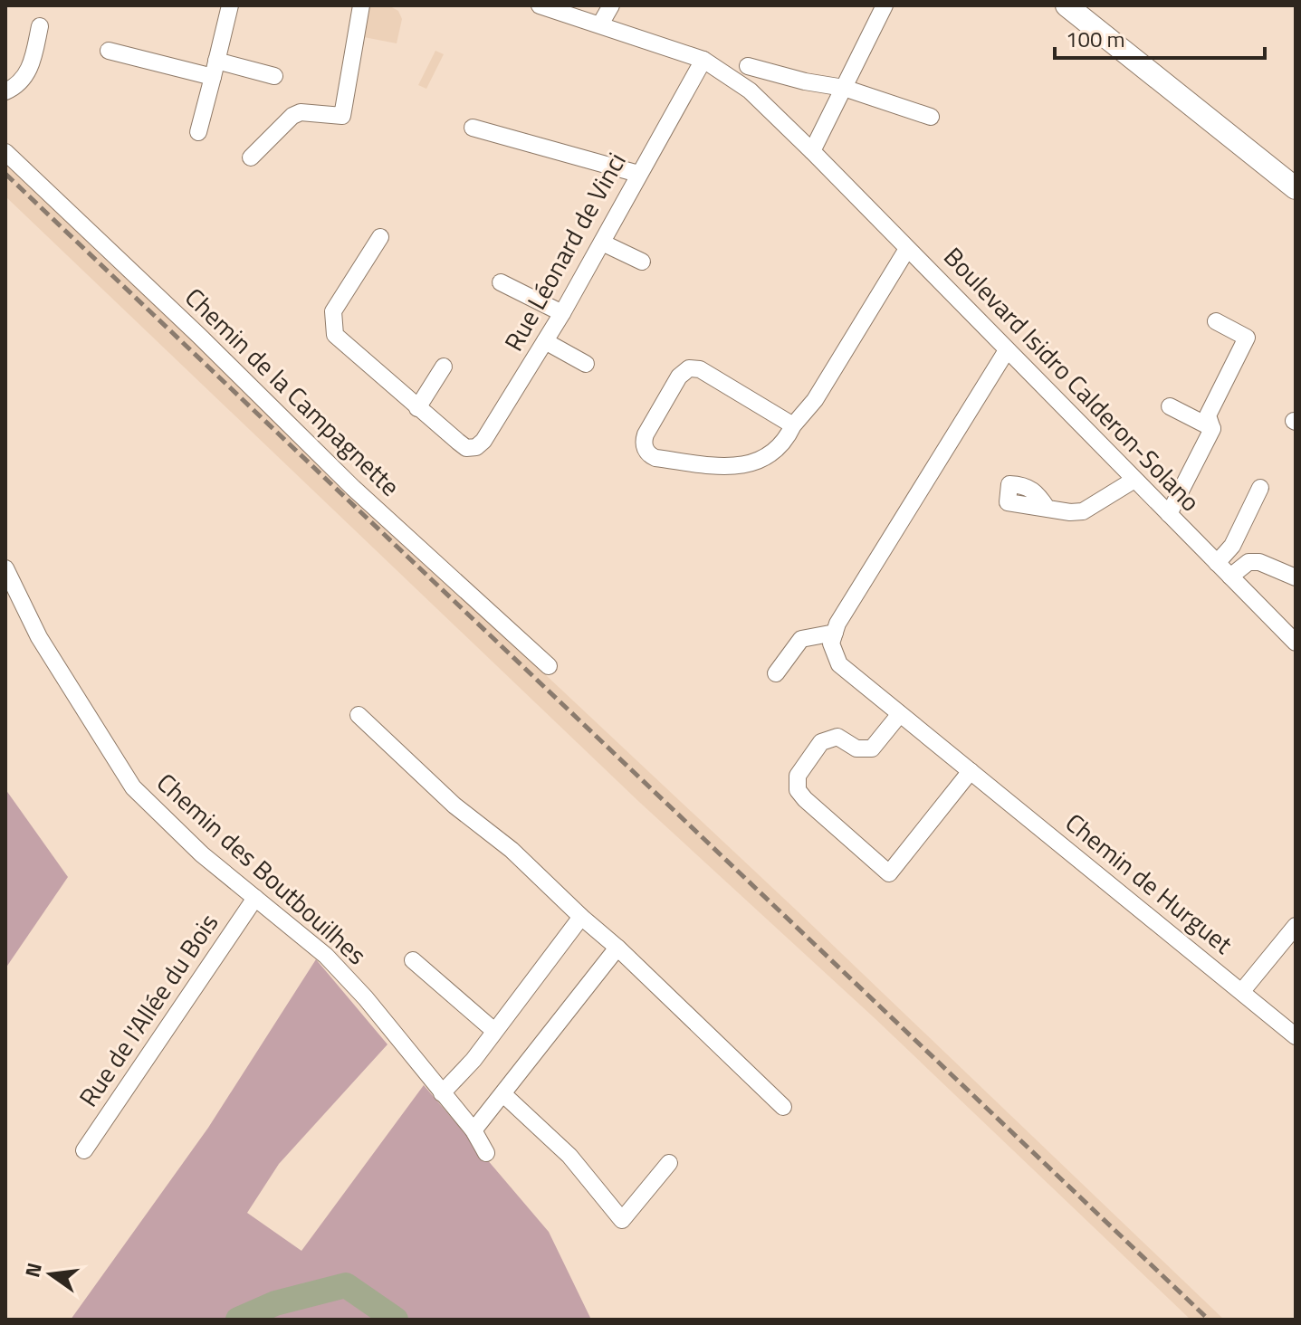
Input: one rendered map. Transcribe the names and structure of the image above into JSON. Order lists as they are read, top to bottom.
{
  "streets": {
    "street": [
      "Rue Léonard de Vinci",
      "Boulevard Isidro Calderon-Solano",
      "Chemin de la Campagnette",
      "Chemin des Boutbouilhes",
      "Chemin de Hurguet",
      "Rue de l'Allée du Bois"
    ]
  },
  "crossings": [
    ["Rue Léonard de Vinci", "Boulevard Isidro Calderon-Solano"],
    ["Chemin des Boutbouilhes", "Rue de l'Allée du Bois"]
  ],
  "scale_bar": "100 m",
  "north": "left"
}
